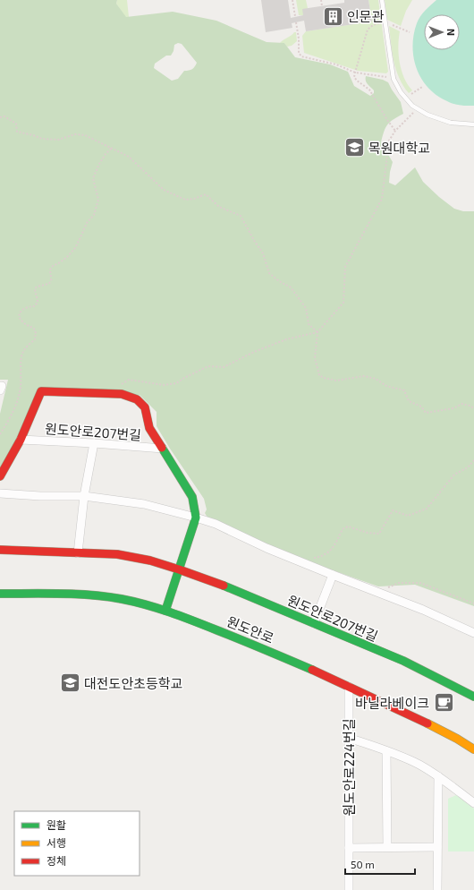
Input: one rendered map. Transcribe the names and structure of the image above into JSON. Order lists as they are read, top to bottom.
{
  "streets": {
    "street": ["원도안로207번길", "원도안로", "원도안로224번길"]
  },
  "crossings": [
    ["원도안로207번길", "원도안로"],
    ["원도안로", "원도안로224번길"]
  ],
  "places": {
    "building": ["인문관"],
    "school or university": ["목원대학교", "대전도안초등학교"],
    "cafe": ["바닐라베이크"]
  },
  "legend": ["원활", "서행", "정체"],
  "scale_bar": "50 m",
  "north": "right"
}
